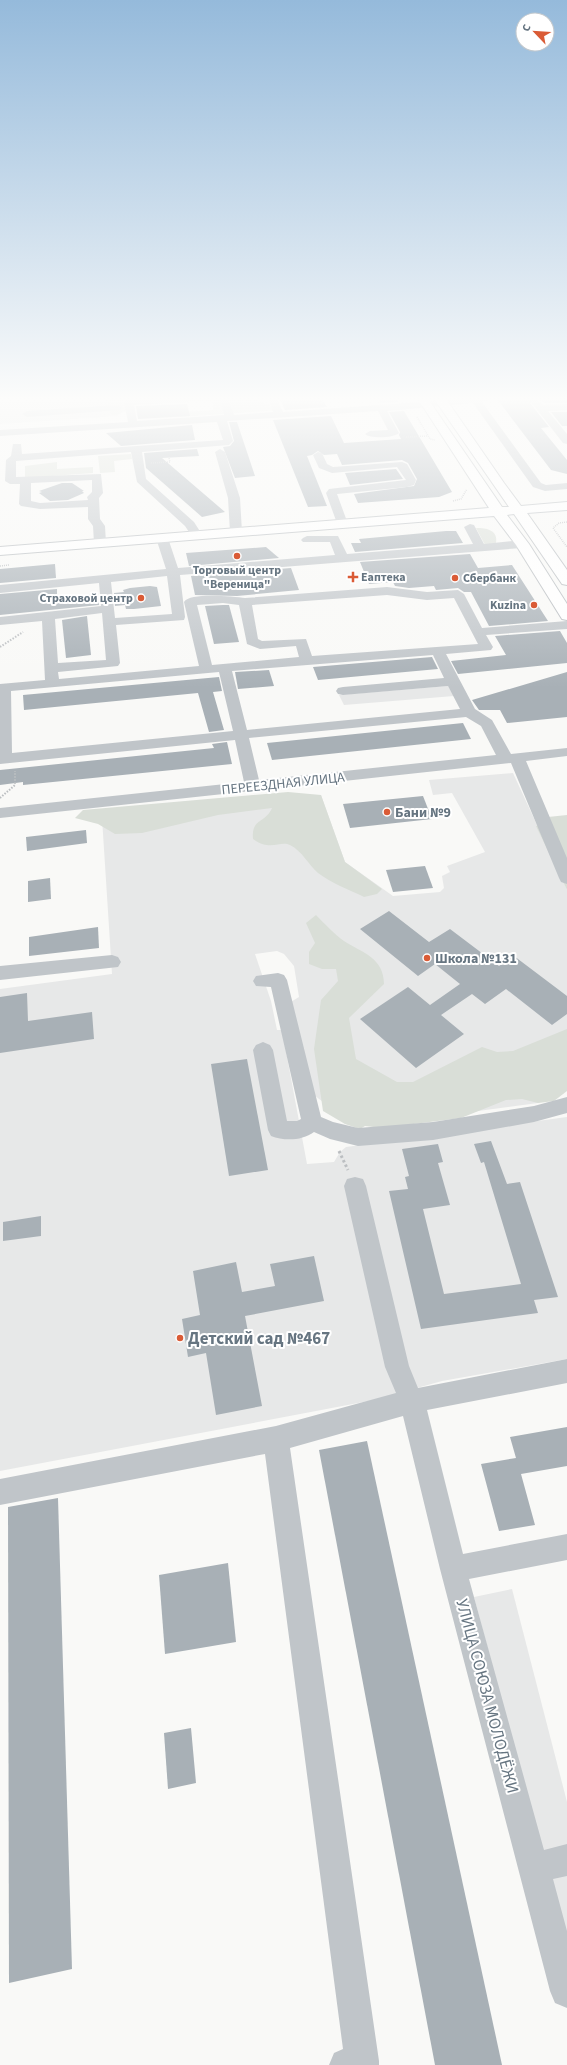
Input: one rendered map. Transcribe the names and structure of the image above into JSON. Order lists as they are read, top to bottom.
{
  "streets": {
    "street": ["ПЕРЕЕЗДНАЯ УЛИЦА", "УЛИЦА СОЮЗА МОЛОДЁЖИ"]
  },
  "places": {
    "other": [
      "Торговый центр \"Вереница\"",
      "Сбербанк",
      "Страховой центр",
      "Kuzina",
      "Бани №9",
      "Школа №131",
      "Детский сад №467"
    ],
    "health": ["Еаптека"]
  },
  "north": "top left"
}
